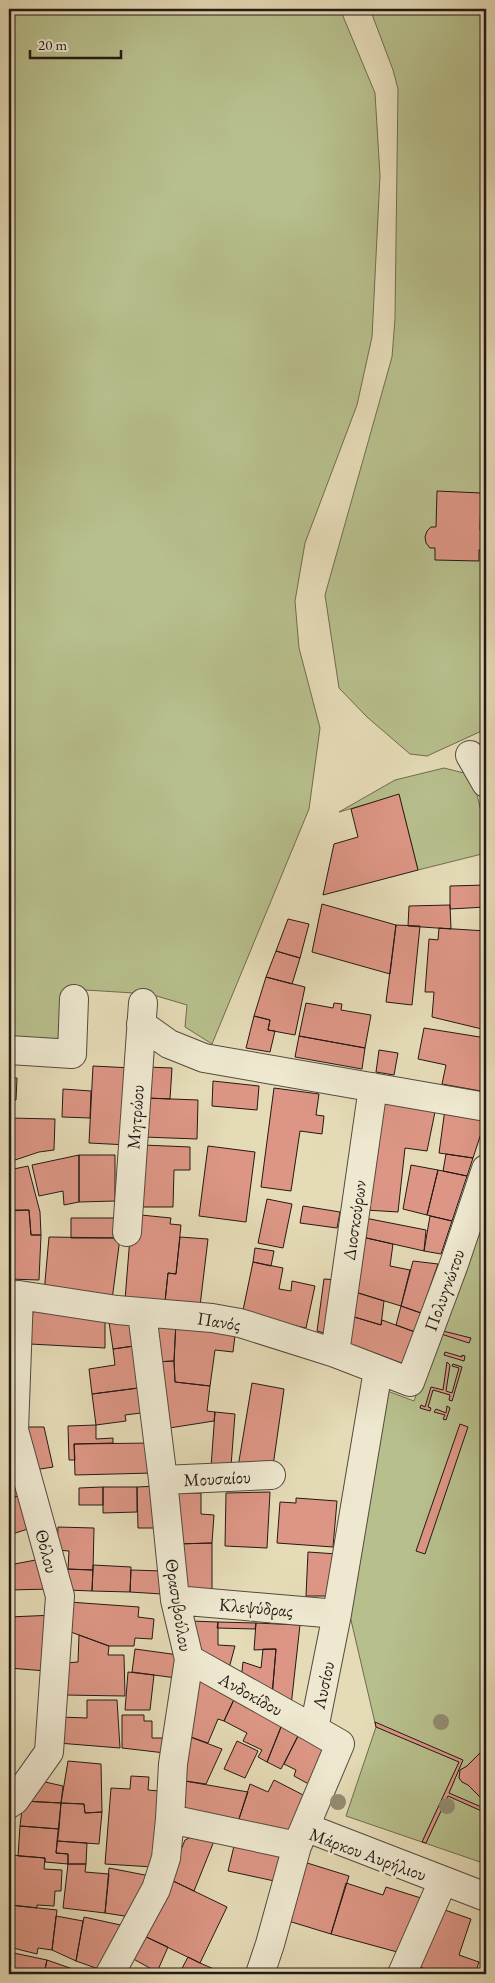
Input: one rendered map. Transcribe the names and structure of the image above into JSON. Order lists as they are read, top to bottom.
{
  "streets": {
    "street": [
      "Μητρώου",
      "Διοσκούρων",
      "Πολυγνώτου",
      "Πανός",
      "Μουσαίου",
      "Θόλου",
      "Θρασυβούλου",
      "Κλεψύδρας",
      "Λυσίου",
      "Ανδοκίδου",
      "Μάρκου Αυρήλιου"
    ]
  },
  "crossings": [
    ["Μητρώου", "Διοσκούρων"],
    ["Διοσκούρων", "Πανός"],
    ["Πολυγνώτου", "Πανός"],
    ["Πανός", "Θόλου"],
    ["Πανός", "Θρασυβούλου"],
    ["Πανός", "Λυσίου"],
    ["Μουσαίου", "Θρασυβούλου"],
    ["Θρασυβούλου", "Κλεψύδρας"],
    ["Θρασυβούλου", "Ανδοκίδου"],
    ["Θρασυβούλου", "Μάρκου Αυρήλιου"],
    ["Κλεψύδρας", "Λυσίου"],
    ["Λυσίου", "Ανδοκίδου"],
    ["Λυσίου", "Μάρκου Αυρήλιου"]
  ],
  "scale_bar": "20 m"
}
